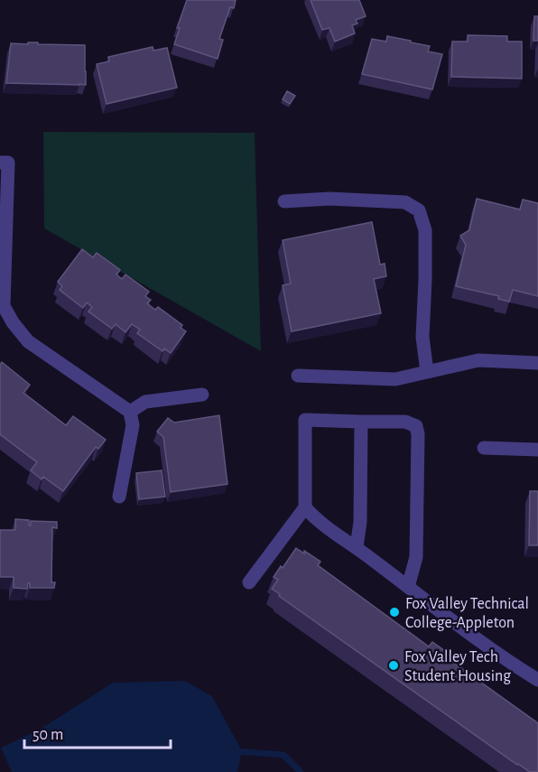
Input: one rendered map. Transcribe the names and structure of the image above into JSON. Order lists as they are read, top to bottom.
{
  "places": ["Fox Valley Technical College-Appleton", "Fox Valley Tech Student Housing"],
  "scale_bar": "50 m"
}
